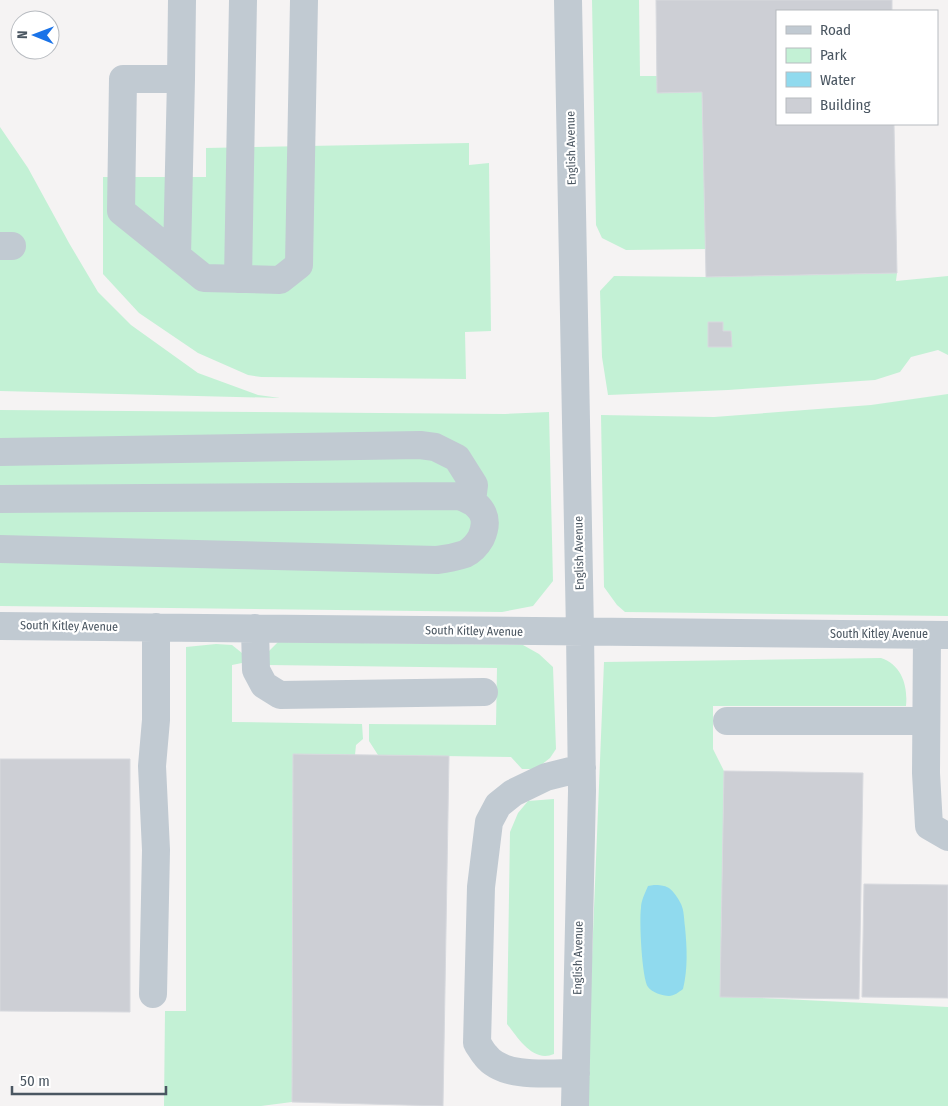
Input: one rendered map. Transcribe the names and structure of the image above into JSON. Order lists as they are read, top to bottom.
{
  "streets": {
    "street": ["English Avenue", "South Kitley Avenue"]
  },
  "crossings": [
    ["English Avenue", "South Kitley Avenue"]
  ],
  "legend": [
    "Road",
    "Park",
    "Water",
    "Building"
  ],
  "scale_bar": "50 m",
  "north": "left"
}
